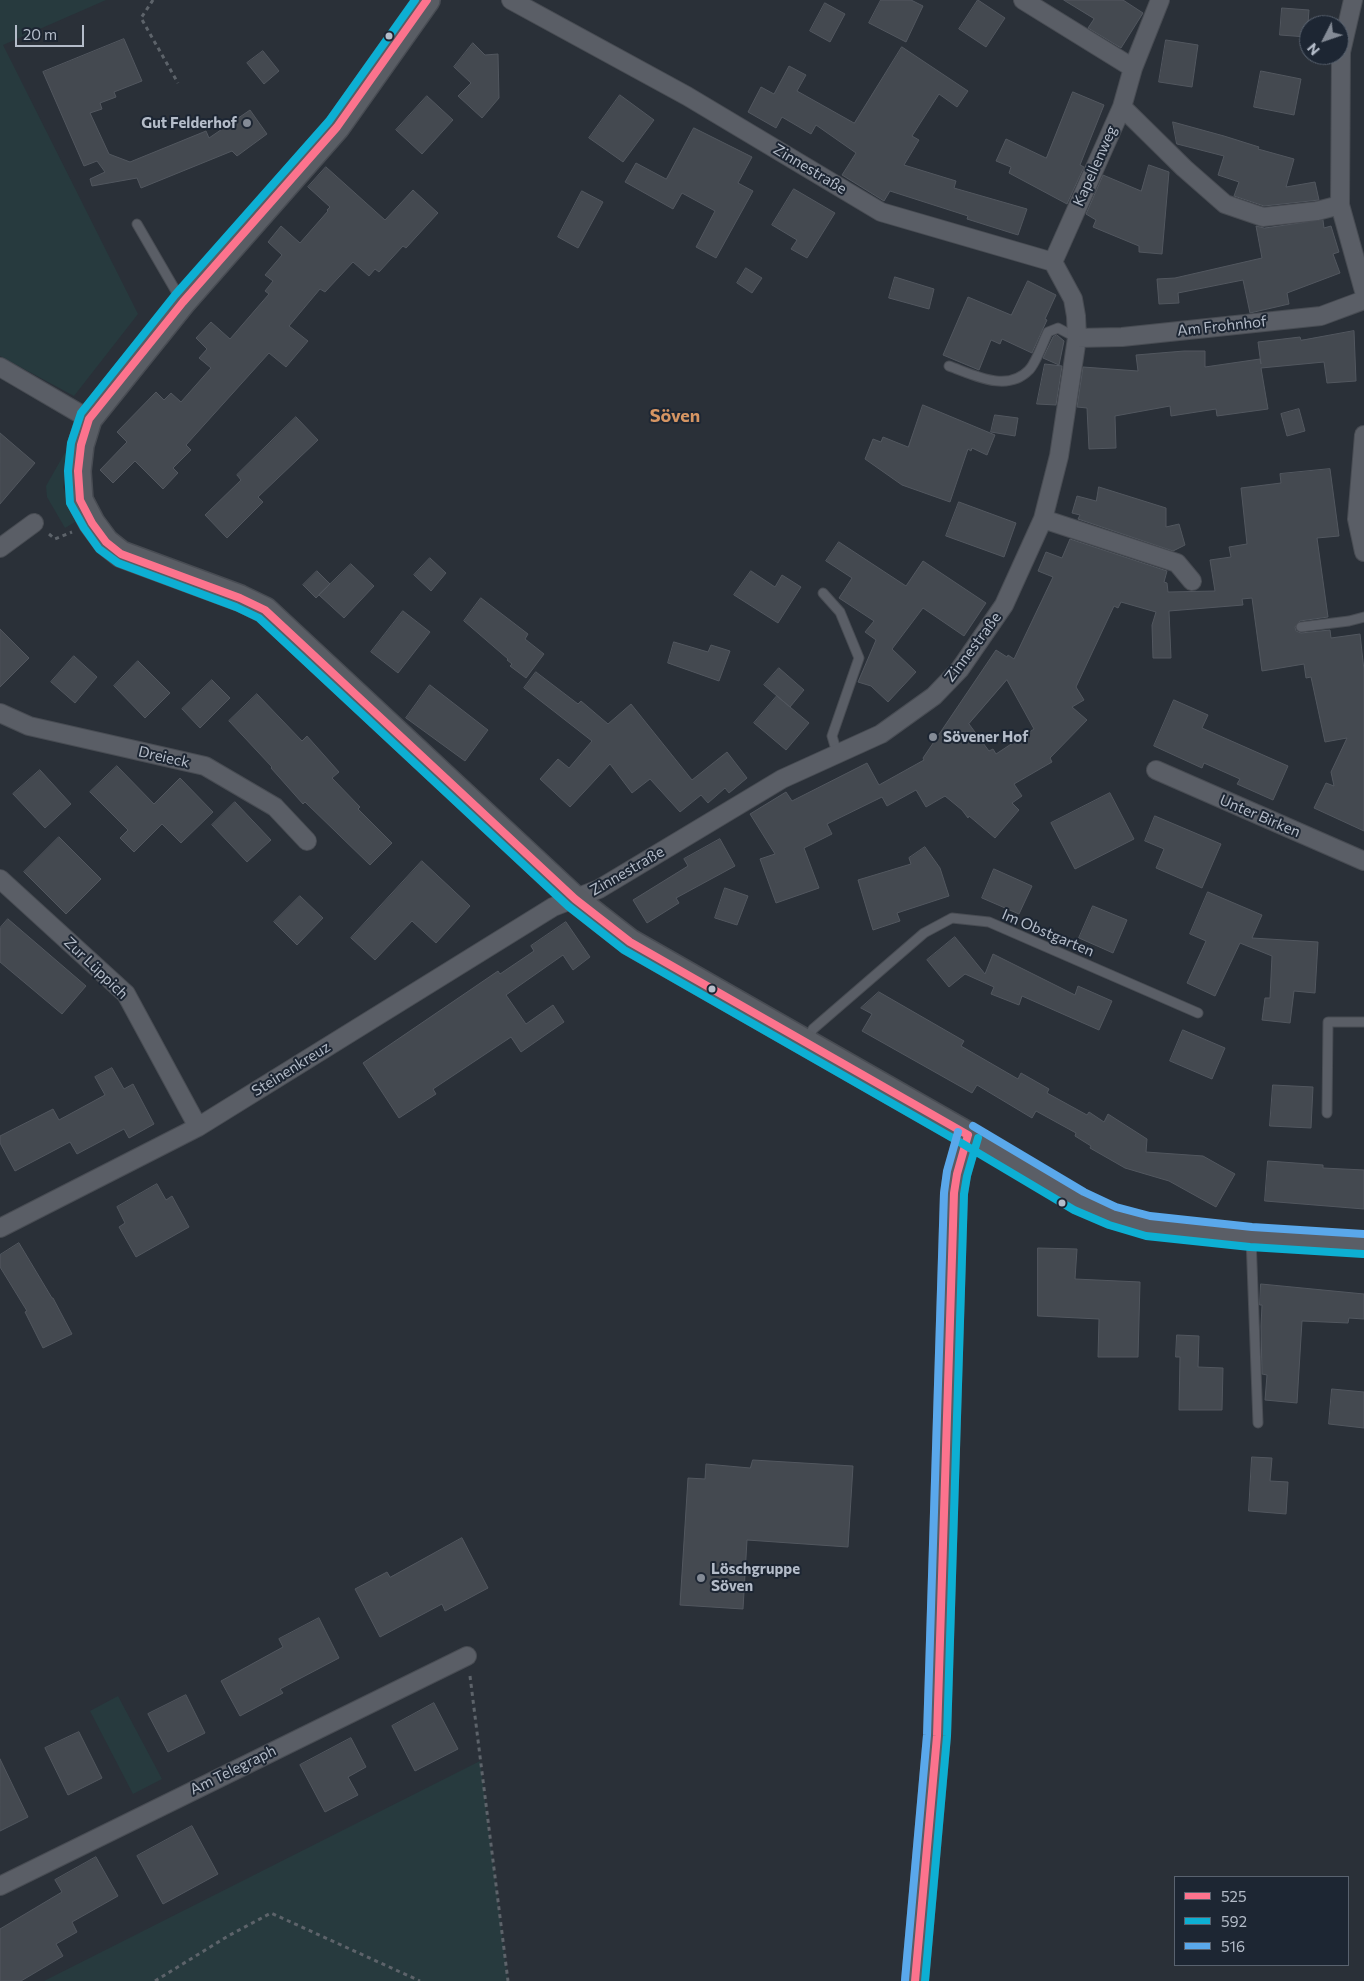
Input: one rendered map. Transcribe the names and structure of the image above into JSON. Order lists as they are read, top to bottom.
{
  "streets": {
    "street": [
      "Kapellenweg",
      "Zinnestraße",
      "Am Frohnhof",
      "Dreieck",
      "Unter Birken",
      "Zur Lüppich",
      "Steinenkreuz",
      "Am Telegraph"
    ],
    "lane": ["Im Obstgarten"]
  },
  "crossings": [
    ["Kapellenweg", "Zinnestraße"],
    ["Zinnestraße", "Am Frohnhof"],
    ["Zinnestraße", "Steinenkreuz"],
    ["Zur Lüppich", "Steinenkreuz"]
  ],
  "districts": ["Söven"],
  "places": ["Gut Felderhof", "Sövener Hof", "Löschgruppe Söven"],
  "lines": ["transit line 525", "transit line 592", "transit line 516"],
  "legend": ["525", "592", "516"],
  "scale_bar": "20 m",
  "north": "bottom left"
}
